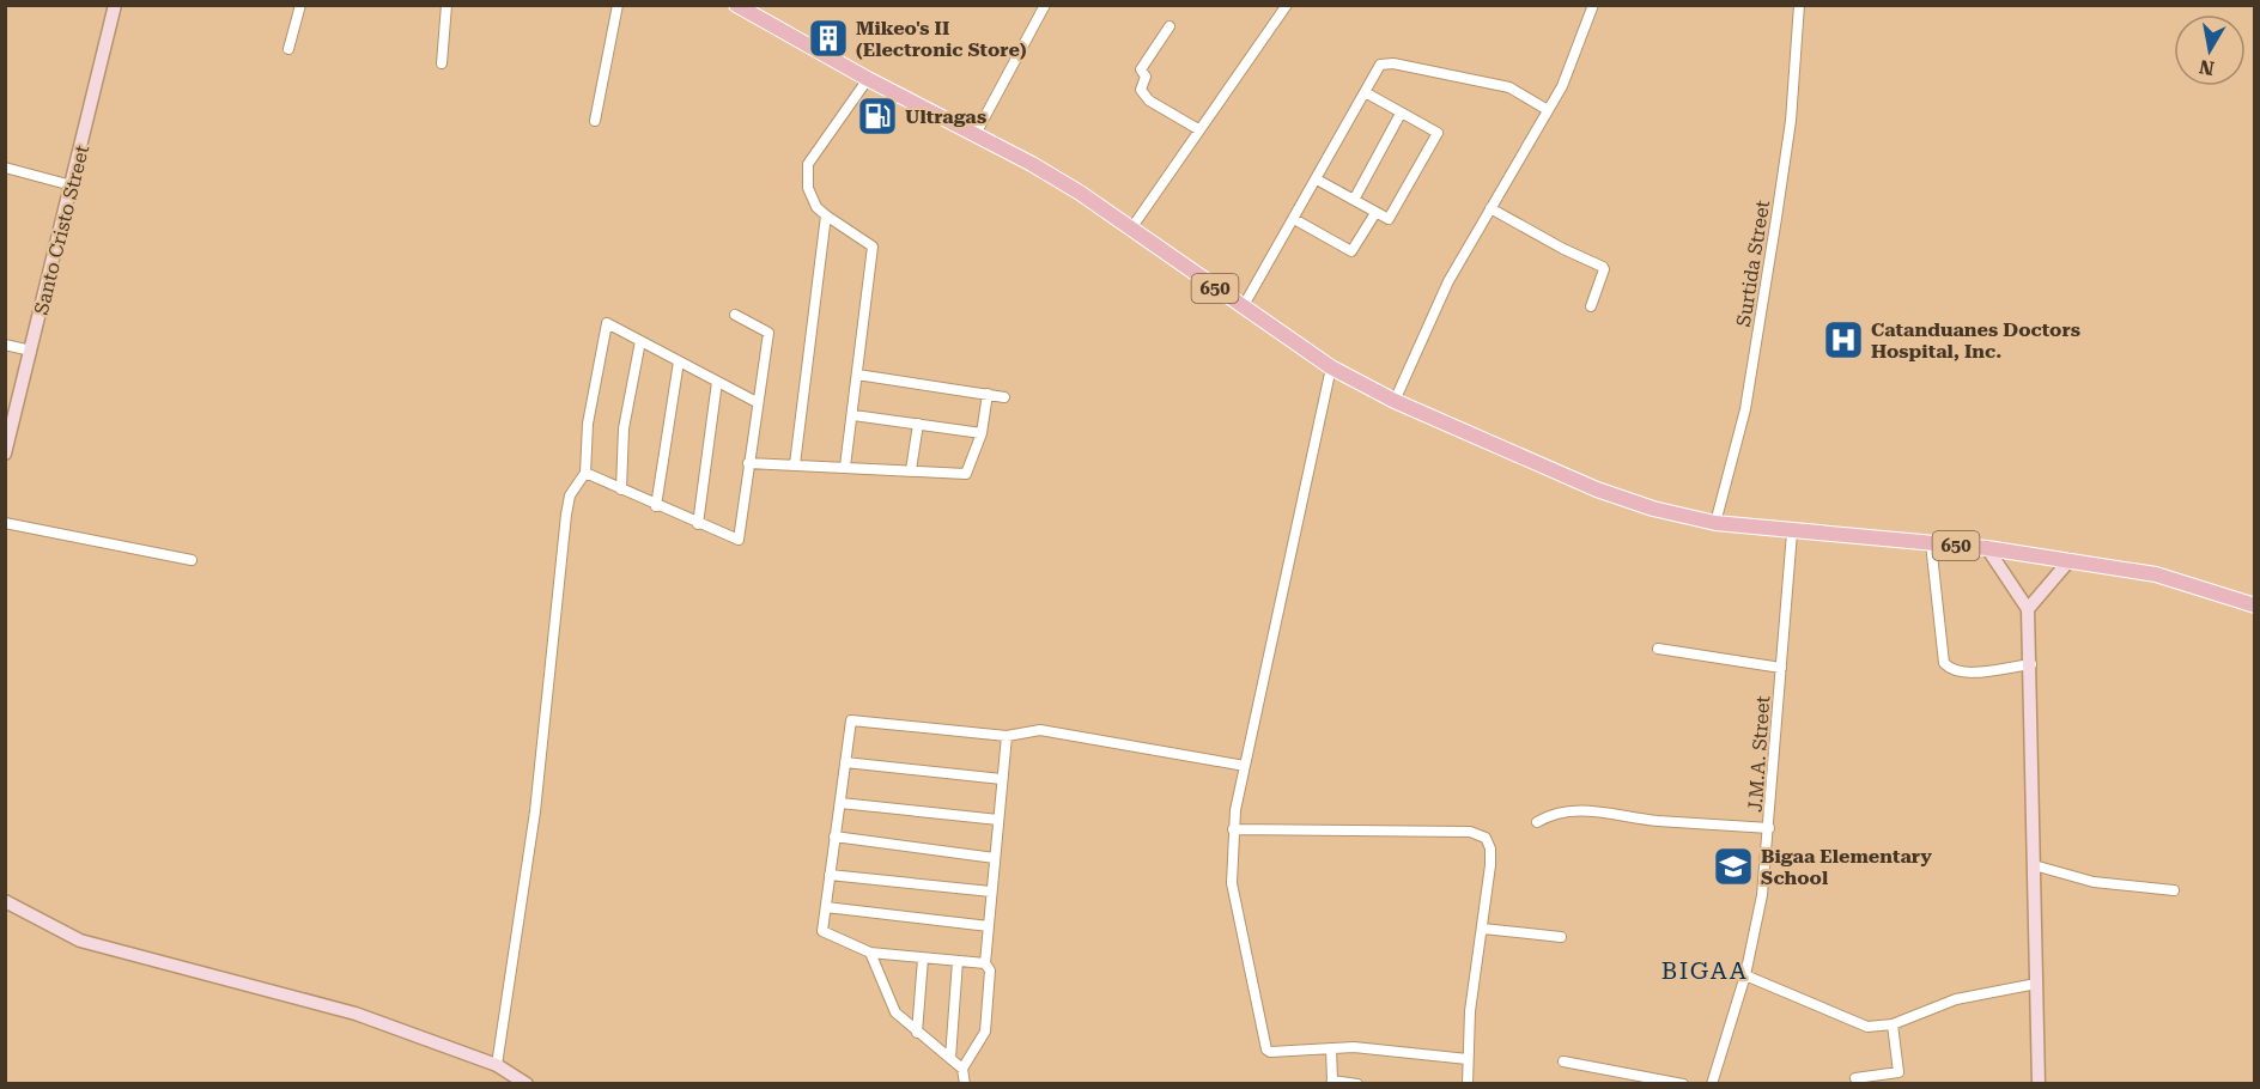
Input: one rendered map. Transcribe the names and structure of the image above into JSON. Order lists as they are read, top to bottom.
{
  "streets": {
    "main road": ["650"],
    "street": ["Santo Cristo Street", "Surtida Street", "J.M.A. Street"]
  },
  "crossings": [
    ["Surtida Street", "650"],
    ["650", "J.M.A. Street"]
  ],
  "districts": ["BIGAA"],
  "places": {
    "building": ["Mikeo's II (Electronic Store)"],
    "fuel station": ["Ultragas"],
    "hospital": ["Catanduanes Doctors Hospital, Inc."],
    "school or university": ["Bigaa Elementary School"]
  },
  "north": "bottom"
}
